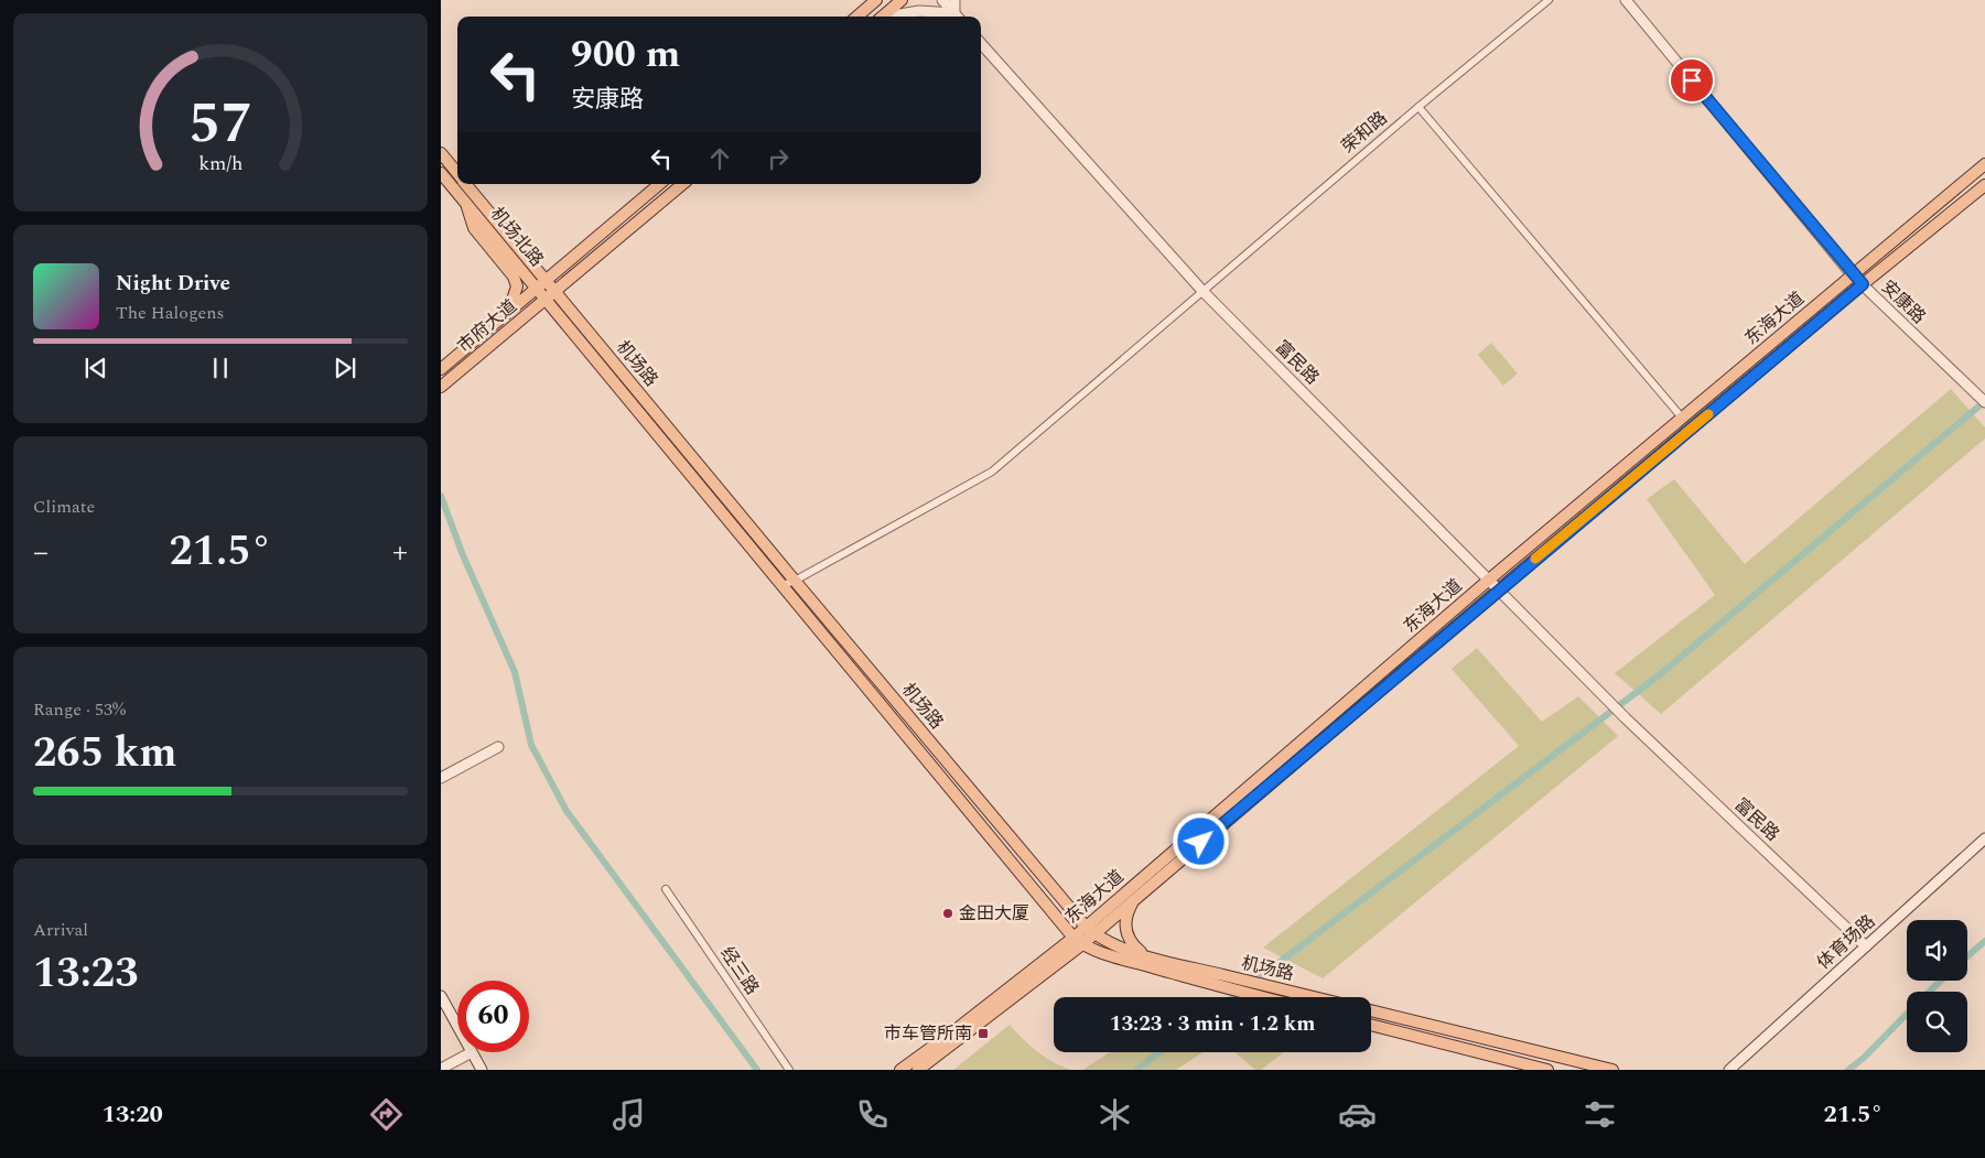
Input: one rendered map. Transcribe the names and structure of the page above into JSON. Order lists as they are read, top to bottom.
{
  "streets": {
    "main road": [
      "机场北路",
      "东海大道",
      "市府大道",
      "机场路"
    ],
    "street": [
      "荣和路",
      "安康路",
      "富民路",
      "体育场路",
      "经三路"
    ]
  },
  "crossings": [
    ["荣和路", "富民路"],
    ["荣和路", "机场路"],
    ["机场北路", "市府大道"],
    ["机场北路", "机场路"],
    ["安康路", "东海大道"],
    ["东海大道", "富民路"],
    ["东海大道", "机场路"],
    ["市府大道", "机场路"],
    ["富民路", "体育场路"]
  ],
  "places": {
    "other": ["金田大厦"],
    "transit": ["市车管所南"]
  },
  "page": {
    "turn": ["900 m", "安康路"],
    "song": ["Night Drive", "The Halogens"],
    "tile": [
      "Climate",
      ["Range · 53%", "265 km"],
      ["Arrival", "13:23"]
    ],
    "heat": ["−", "21.5°", "+"],
    "limit": "60",
    "trip": "13:23 · 3 min · 1.2 km",
    "tabs": ["13:20", "21.5°"],
    "gauge": ["57", "km/h"]
  }
}
